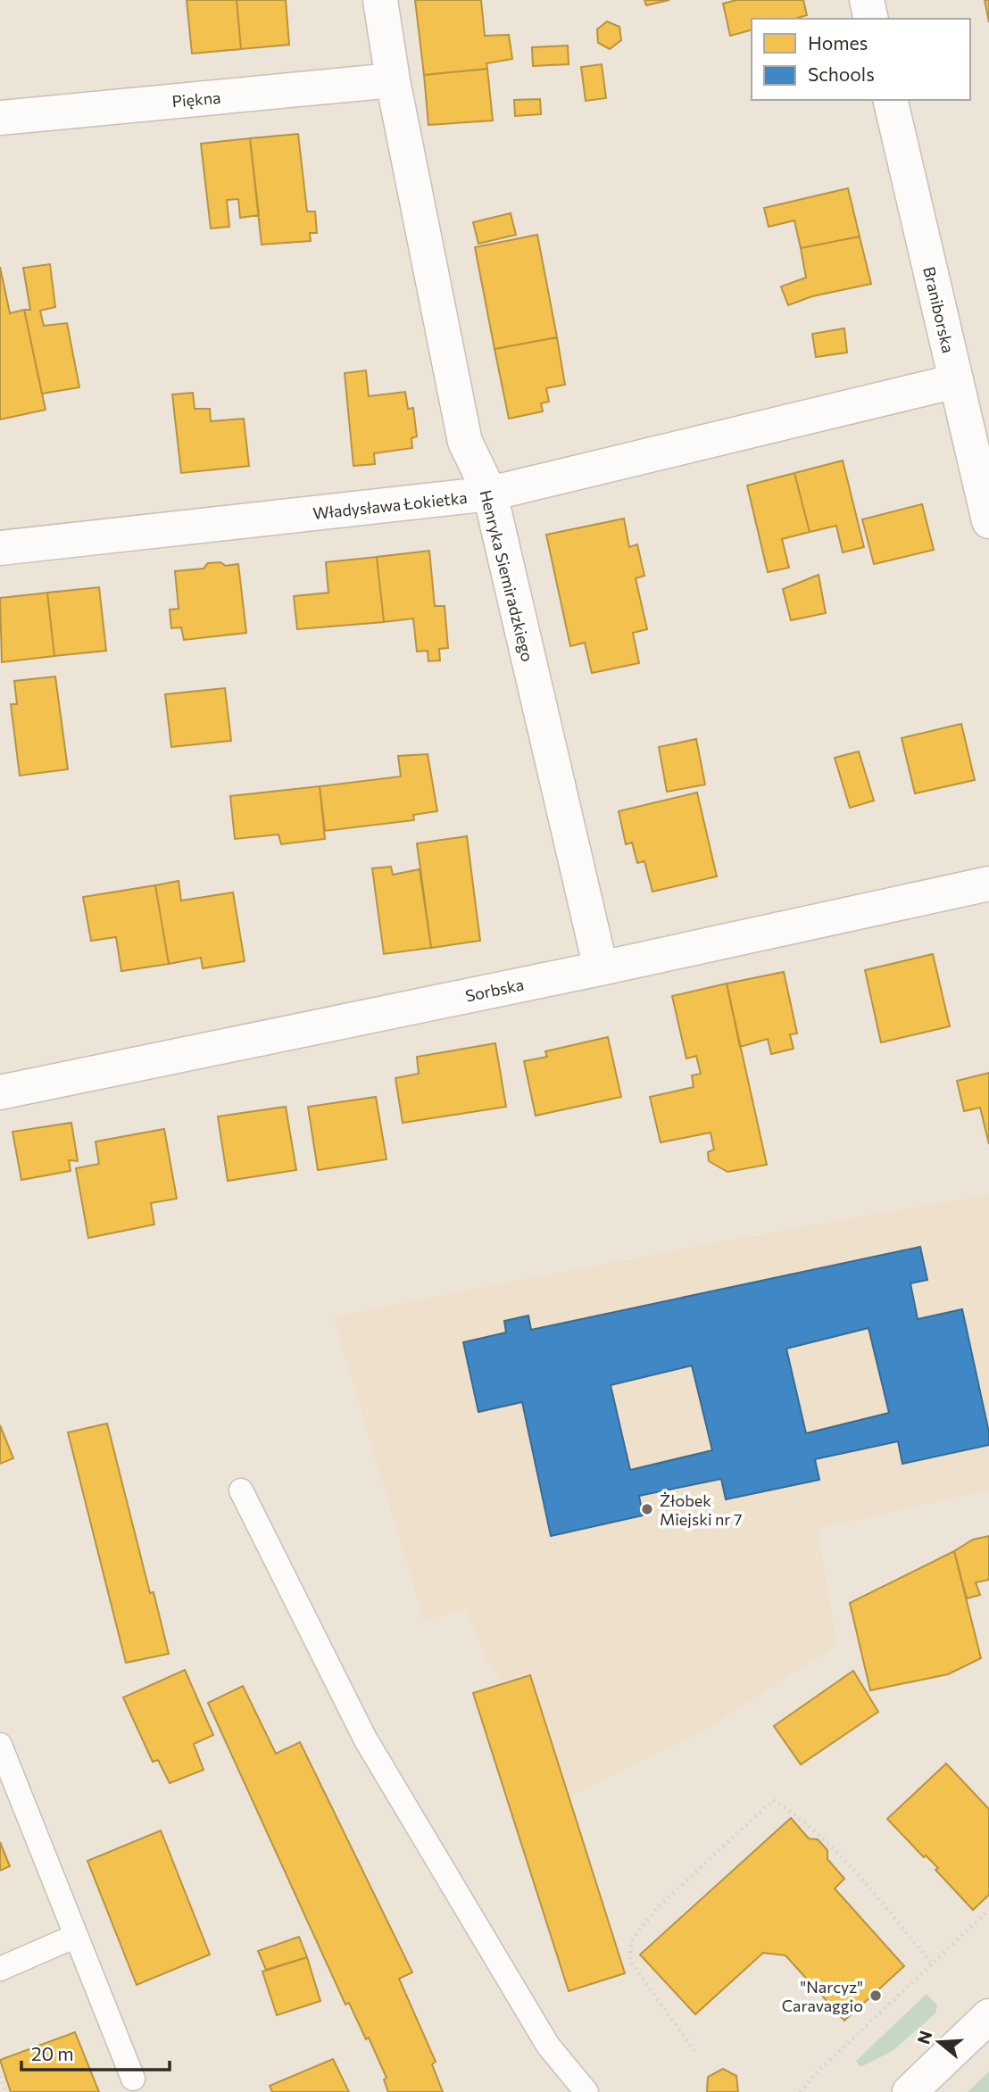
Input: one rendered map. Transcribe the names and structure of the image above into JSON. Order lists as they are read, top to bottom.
{
  "streets": {
    "street": [
      "Piękna",
      "Braniborska",
      "Władysława Łokietka",
      "Henryka Siemiradzkiego",
      "Sorbska"
    ]
  },
  "crossings": [
    ["Piękna", "Henryka Siemiradzkiego"],
    ["Braniborska", "Władysława Łokietka"],
    ["Władysława Łokietka", "Henryka Siemiradzkiego"],
    ["Henryka Siemiradzkiego", "Sorbska"]
  ],
  "places": ["Żłobek Miejski nr 7", "\"Narcyz\" Caravaggio"],
  "legend": ["Homes", "Schools"],
  "scale_bar": "20 m",
  "north": "left"
}
